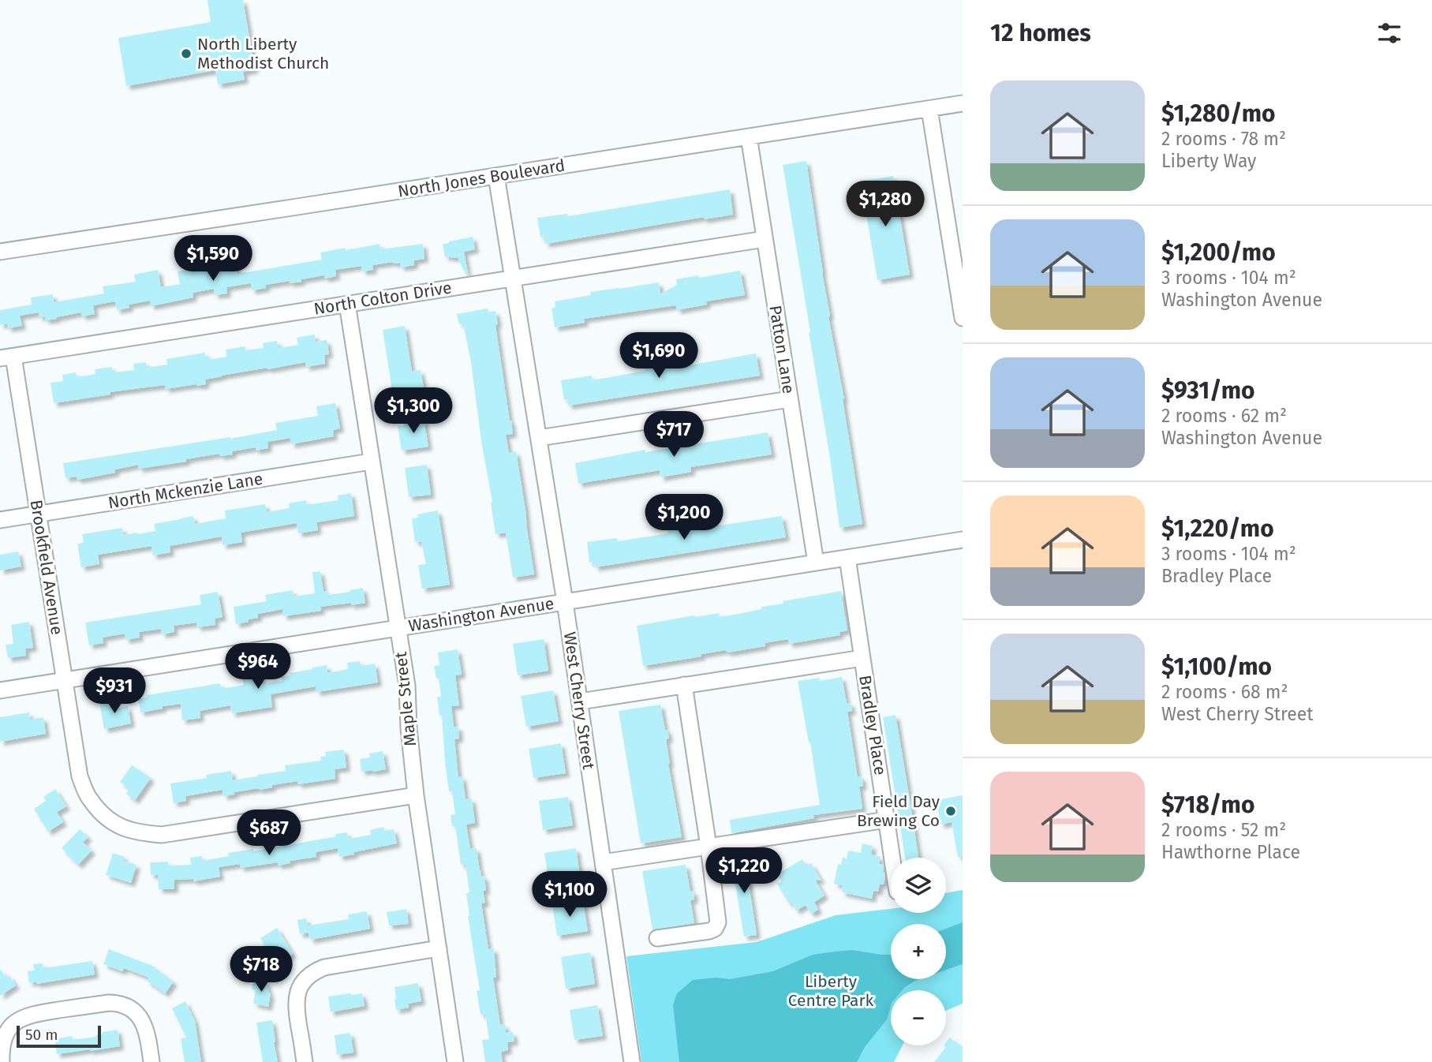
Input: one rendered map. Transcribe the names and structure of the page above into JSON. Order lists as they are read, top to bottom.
{
  "streets": {
    "street": [
      "North Jones Boulevard",
      "North Colton Drive",
      "Patton Lane",
      "North Mckenzie Lane",
      "Brookfield Avenue",
      "Washington Avenue",
      "Maple Street",
      "West Cherry Street",
      "Bradley Place"
    ]
  },
  "crossings": [
    ["North Jones Boulevard", "Patton Lane"],
    ["North Jones Boulevard", "West Cherry Street"],
    ["North Colton Drive", "Patton Lane"],
    ["North Colton Drive", "Brookfield Avenue"],
    ["North Colton Drive", "Maple Street"],
    ["North Colton Drive", "West Cherry Street"],
    ["Patton Lane", "Washington Avenue"],
    ["North Mckenzie Lane", "Brookfield Avenue"],
    ["North Mckenzie Lane", "Maple Street"],
    ["Brookfield Avenue", "Washington Avenue"],
    ["Brookfield Avenue", "Maple Street"],
    ["Washington Avenue", "Maple Street"],
    ["Washington Avenue", "West Cherry Street"],
    ["Washington Avenue", "Bradley Place"]
  ],
  "parks": ["Liberty Centre Park"],
  "places": ["North Liberty Methodist Church", "Field Day Brewing Co"],
  "scale_bar": "50 m",
  "page": {
    "heading": "12 homes",
    "list": [
      {
        "name": "$1,280/mo",
        "note": "2 rooms · 78 m² · Liberty Way"
      },
      {
        "name": "$1,200/mo",
        "note": "3 rooms · 104 m² · Washington Avenue"
      },
      {
        "name": "$931/mo",
        "note": "2 rooms · 62 m² · Washington Avenue"
      },
      {
        "name": "$1,220/mo",
        "note": "3 rooms · 104 m² · Bradley Place"
      },
      {
        "name": "$1,100/mo",
        "note": "2 rooms · 68 m² · West Cherry Street"
      },
      {
        "name": "$718/mo",
        "note": "2 rooms · 52 m² · Hawthorne Place"
      }
    ],
    "price": [
      "$1,280",
      "$1,590",
      "$1,690",
      "$1,300",
      "$717",
      "$1,200",
      "$964",
      "$931",
      "$687",
      "$1,220",
      "$1,100",
      "$718"
    ],
    "map_buttons": ["+", "−"],
    "scale": "50 m"
  }
}
